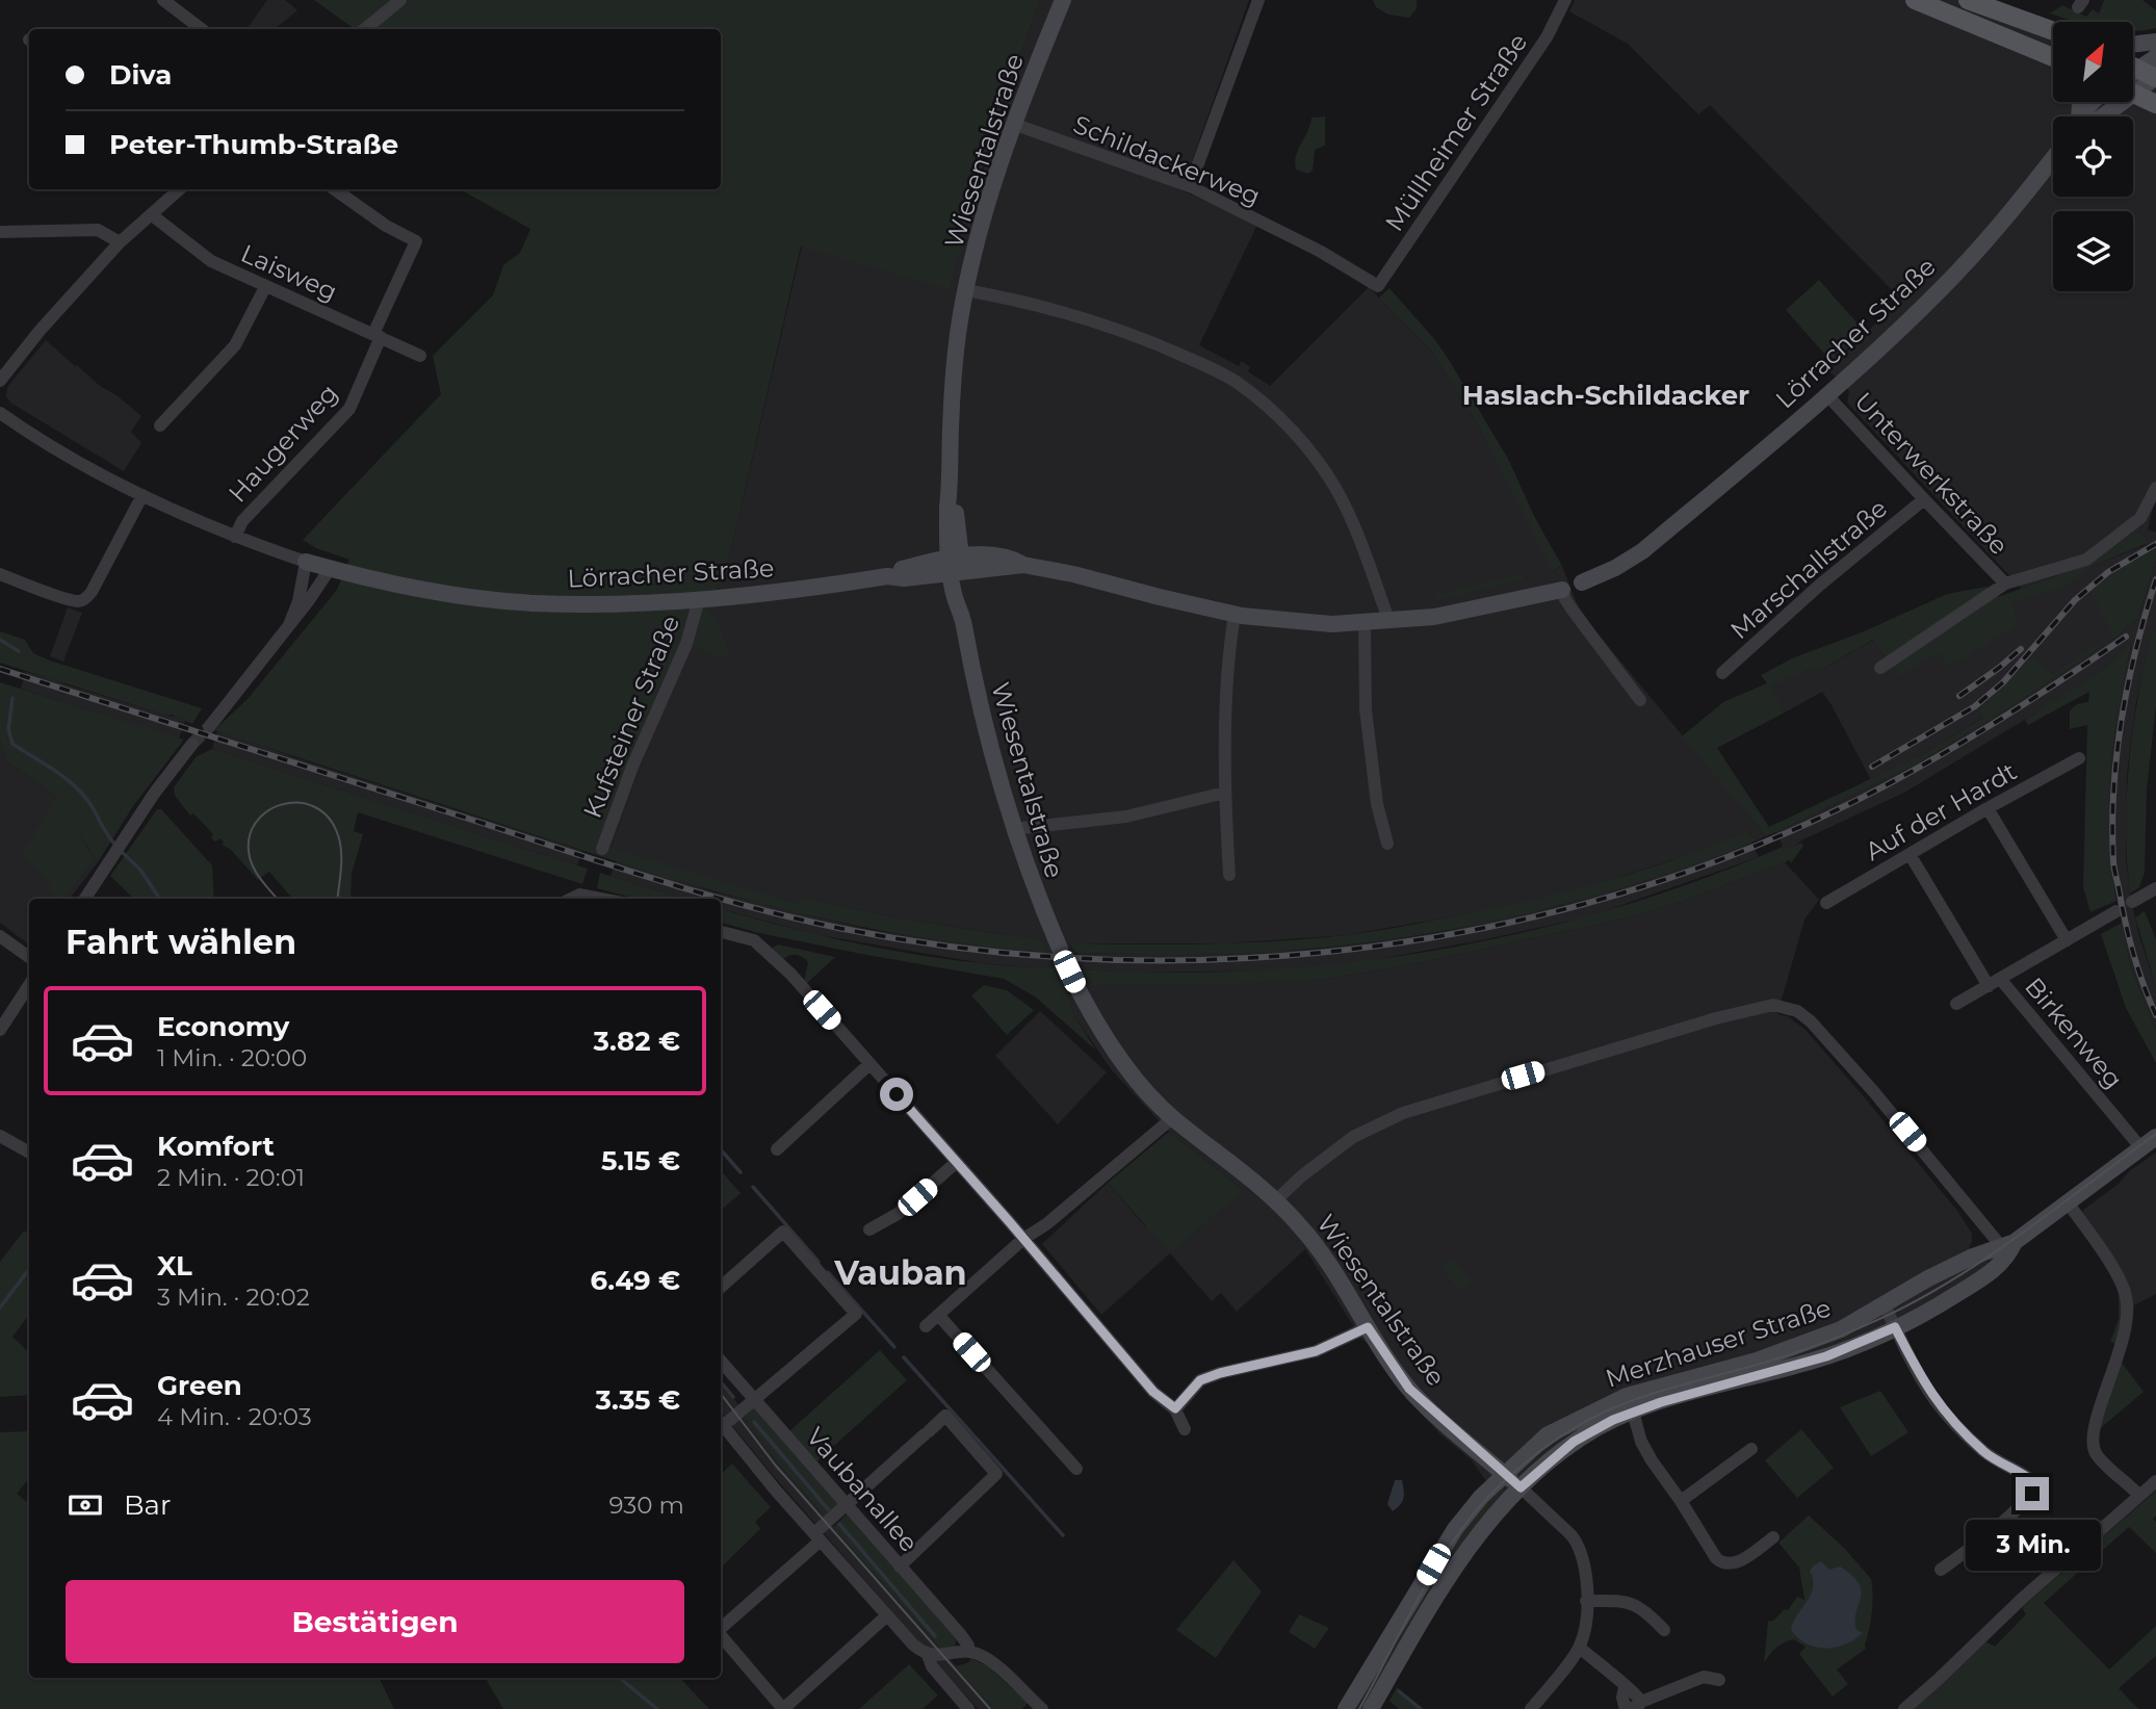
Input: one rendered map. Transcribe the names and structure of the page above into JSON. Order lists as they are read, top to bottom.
{
  "streets": {
    "main road": ["Wiesentalstraße", "Lörracher Straße", "Merzhauser Straße"],
    "street": [
      "Müllheimer Straße",
      "Schildackerweg",
      "Laisweg",
      "Haugerweg",
      "Unterwerkstraße",
      "Marschallstraße",
      "Kufsteiner Straße",
      "Auf der Hardt",
      "Birkenweg",
      "Vaubanallee"
    ]
  },
  "crossings": [
    ["Müllheimer Straße", "Schildackerweg"],
    ["Wiesentalstraße", "Schildackerweg"],
    ["Wiesentalstraße", "Lörracher Straße"],
    ["Wiesentalstraße", "Merzhauser Straße"],
    ["Laisweg", "Haugerweg"],
    ["Lörracher Straße", "Unterwerkstraße"],
    ["Lörracher Straße", "Kufsteiner Straße"],
    ["Unterwerkstraße", "Marschallstraße"],
    ["Auf der Hardt", "Birkenweg"],
    ["Birkenweg", "Merzhauser Straße"]
  ],
  "districts": ["Haslach-Schildacker", "Vauban"],
  "north": "top right",
  "page": {
    "banner": ["Diva", "Peter-Thumb-Straße"],
    "heading": "Fahrt wählen",
    "list": [
      {
        "name": "Economy",
        "note": "1 Min. · 20:00",
        "value": "3.82 €"
      },
      {
        "name": "Komfort",
        "note": "2 Min. · 20:01",
        "value": "5.15 €"
      },
      {
        "name": "XL",
        "note": "3 Min. · 20:02",
        "value": "6.49 €"
      },
      {
        "name": "Green",
        "note": "4 Min. · 20:03",
        "value": "3.35 €"
      }
    ],
    "pay": ["Bar", "930 m"],
    "bubble": "3 Min.",
    "buttons": "Bestätigen"
  }
}
